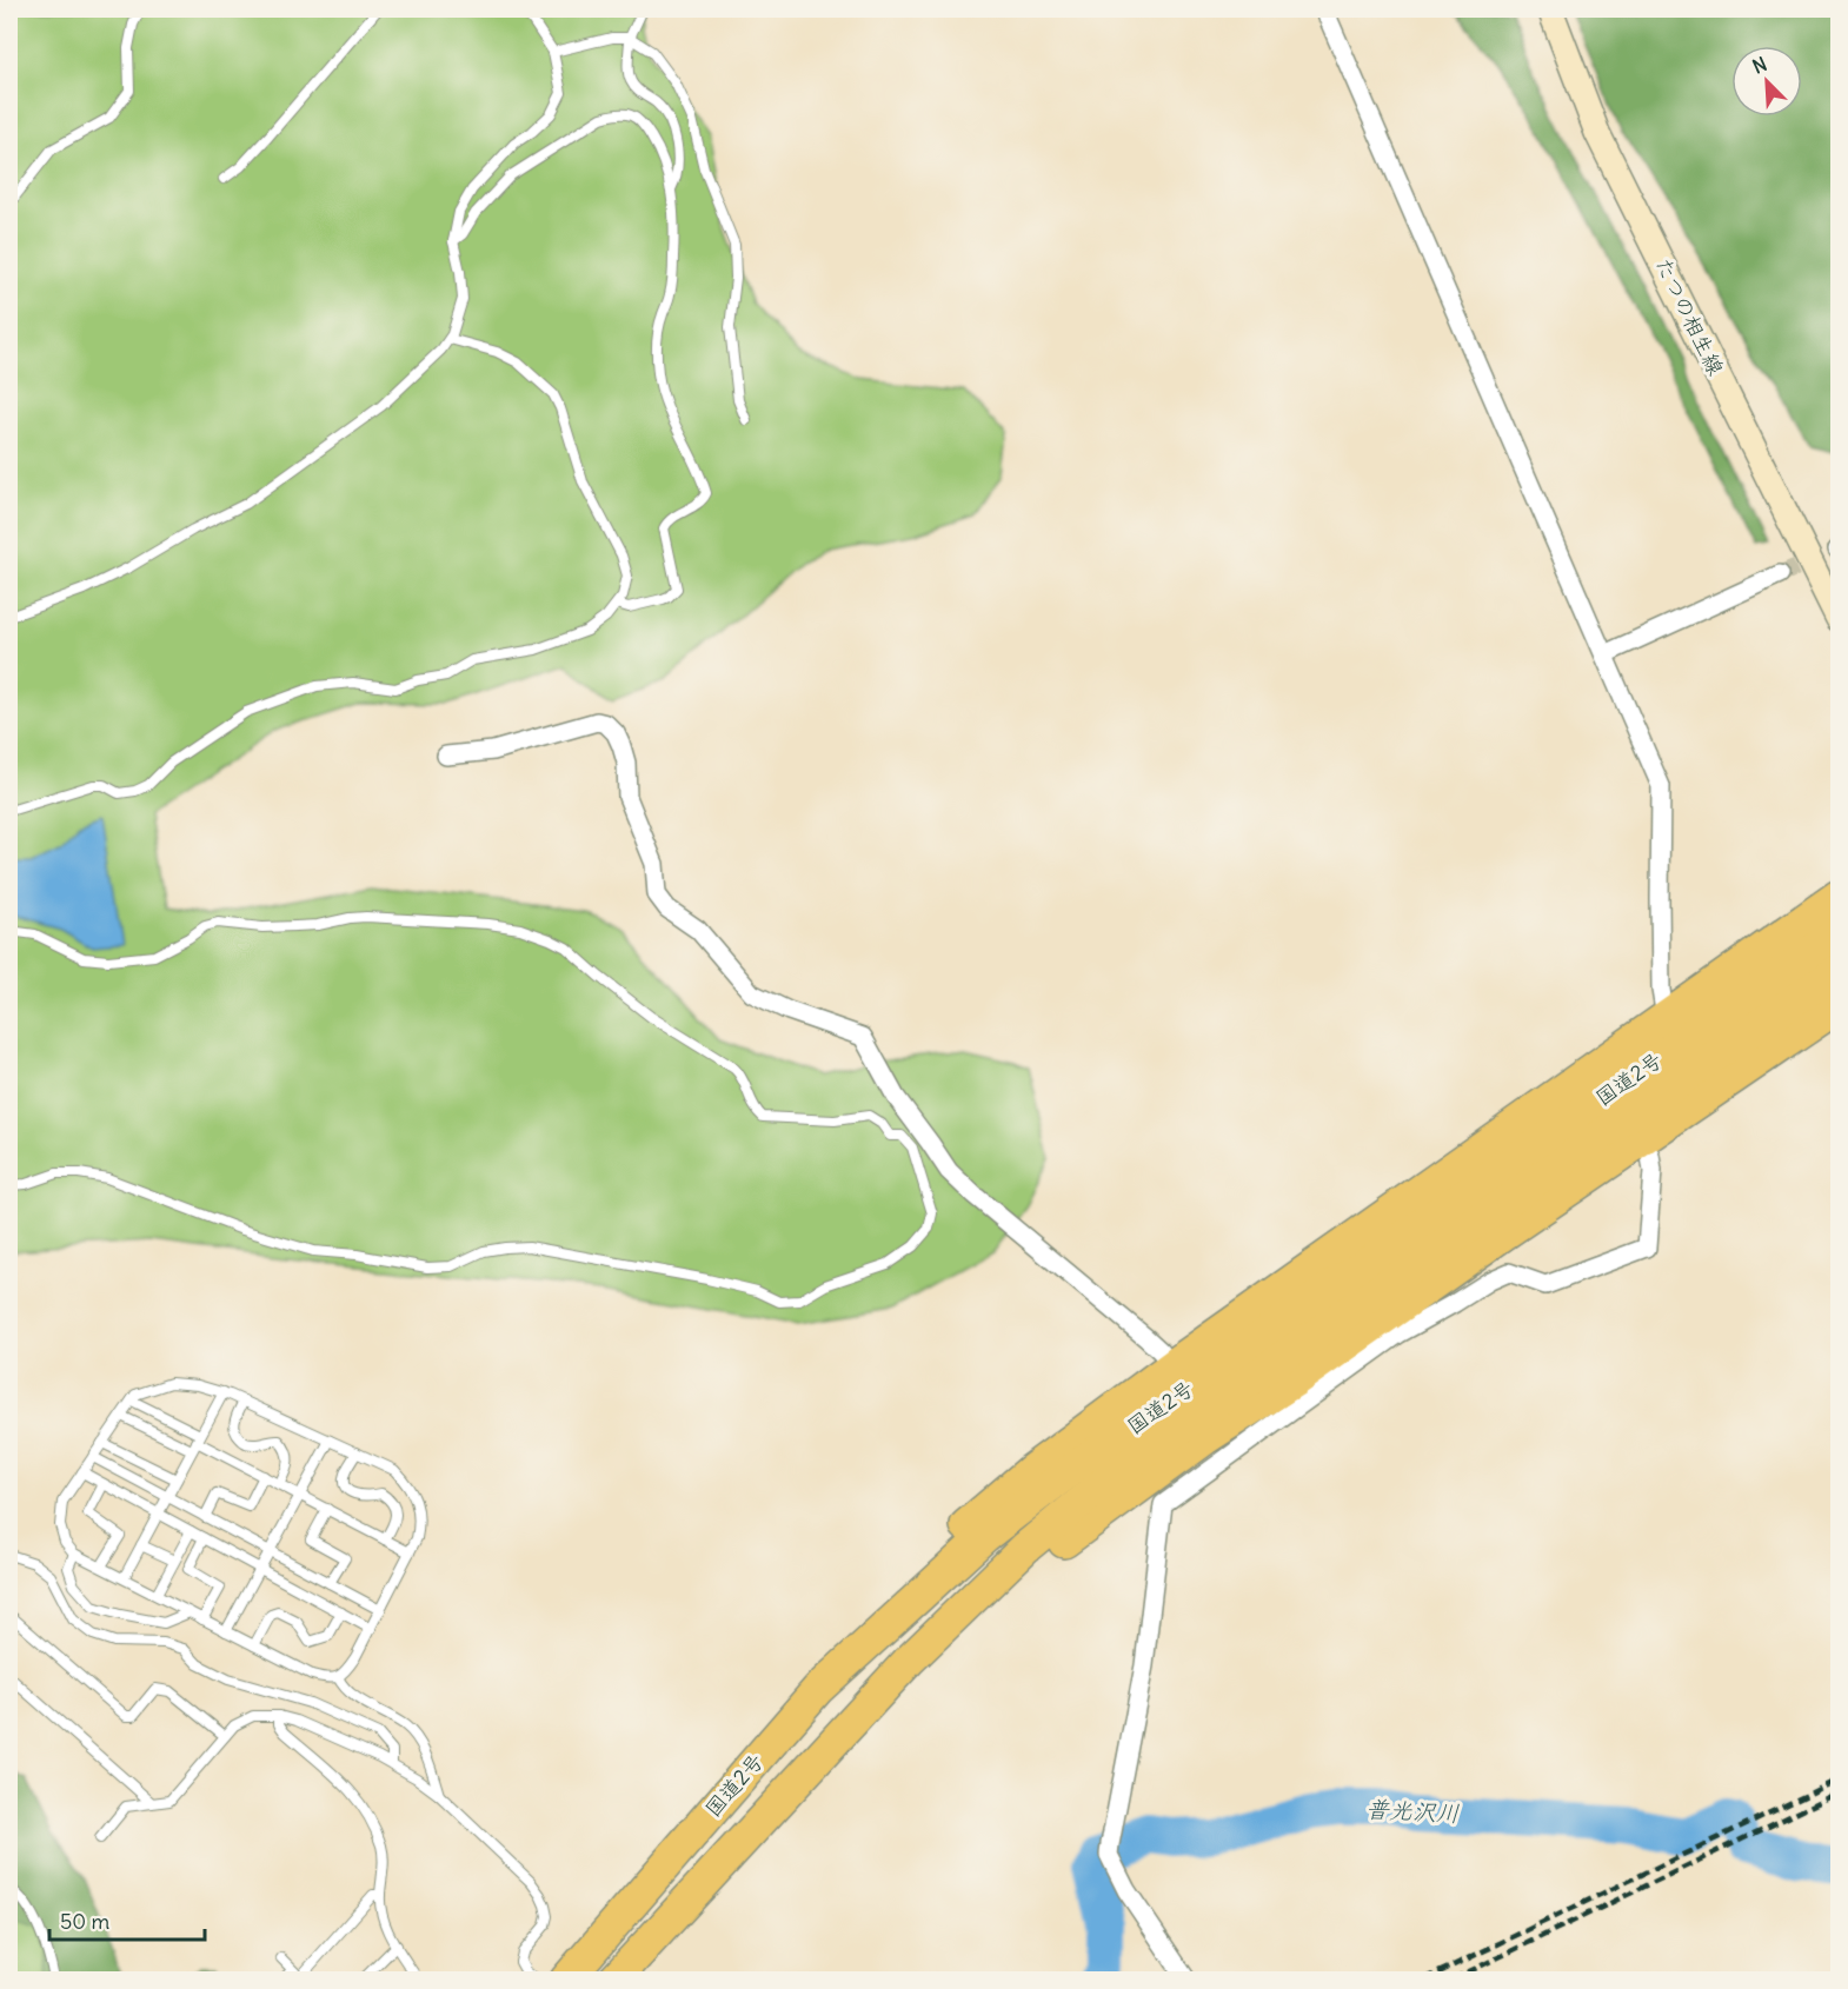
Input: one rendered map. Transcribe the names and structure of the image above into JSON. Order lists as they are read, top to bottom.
{
  "streets": {
    "highway": ["国道2号"],
    "main road": ["たつの相生線"]
  },
  "water": ["普光沢川"],
  "scale_bar": "50 m",
  "north": "top left"
}
